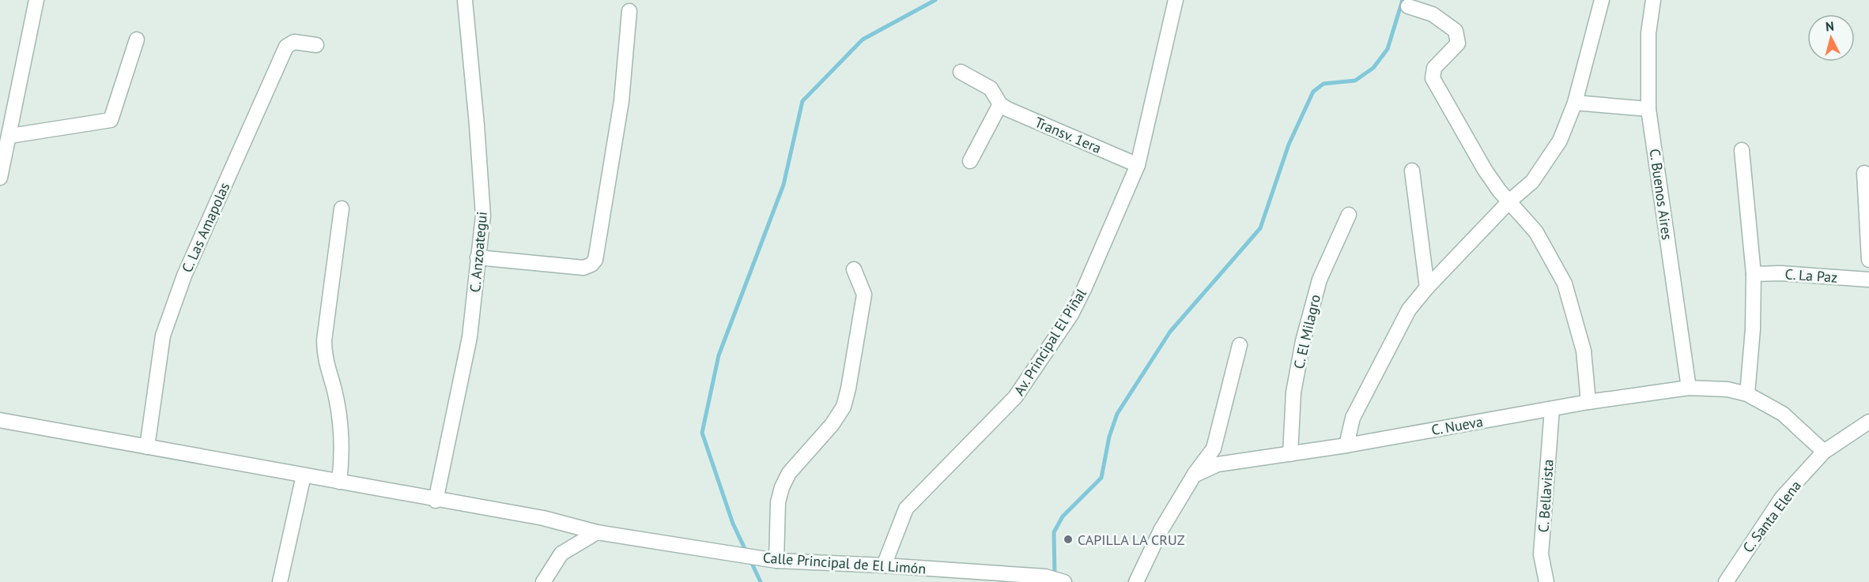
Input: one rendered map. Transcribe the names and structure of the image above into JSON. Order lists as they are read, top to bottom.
{
  "streets": {
    "street": [
      "Transv. 1era",
      "C. Buenos Aires",
      "C. Las Amapolas",
      "C. Anzoategui",
      "C. La Paz",
      "C. El Milagro",
      "Av. Principal El Piñal",
      "C. Nueva",
      "C. Bellavista",
      "C. Santa Elena",
      "Calle Principal de El Limón"
    ]
  },
  "crossings": [
    ["Transv. 1era", "Av. Principal El Piñal"],
    ["C. Buenos Aires", "C. Nueva"],
    ["C. Las Amapolas", "Calle Principal de El Limón"],
    ["C. Anzoategui", "Calle Principal de El Limón"],
    ["C. El Milagro", "C. Nueva"],
    ["Av. Principal El Piñal", "Calle Principal de El Limón"],
    ["C. Nueva", "C. Bellavista"],
    ["C. Nueva", "C. Santa Elena"]
  ],
  "places": ["CAPILLA LA CRUZ"],
  "north": "top"
}
